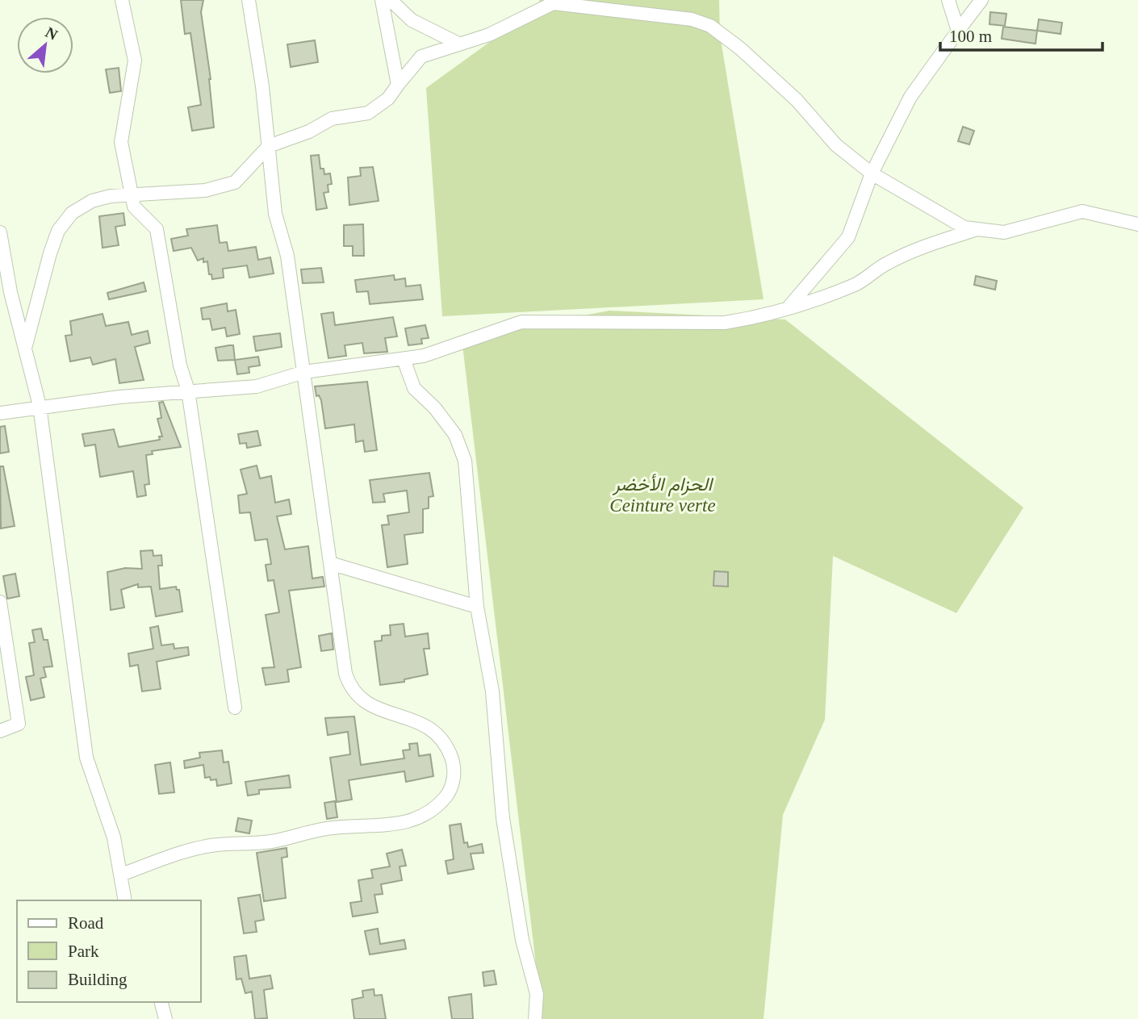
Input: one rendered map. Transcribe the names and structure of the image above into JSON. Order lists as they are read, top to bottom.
{
  "parks": ["الحزام الأخضر Ceinture verte"],
  "legend": ["Road", "Park", "Building"],
  "scale_bar": "100 m",
  "north": "top right"
}
